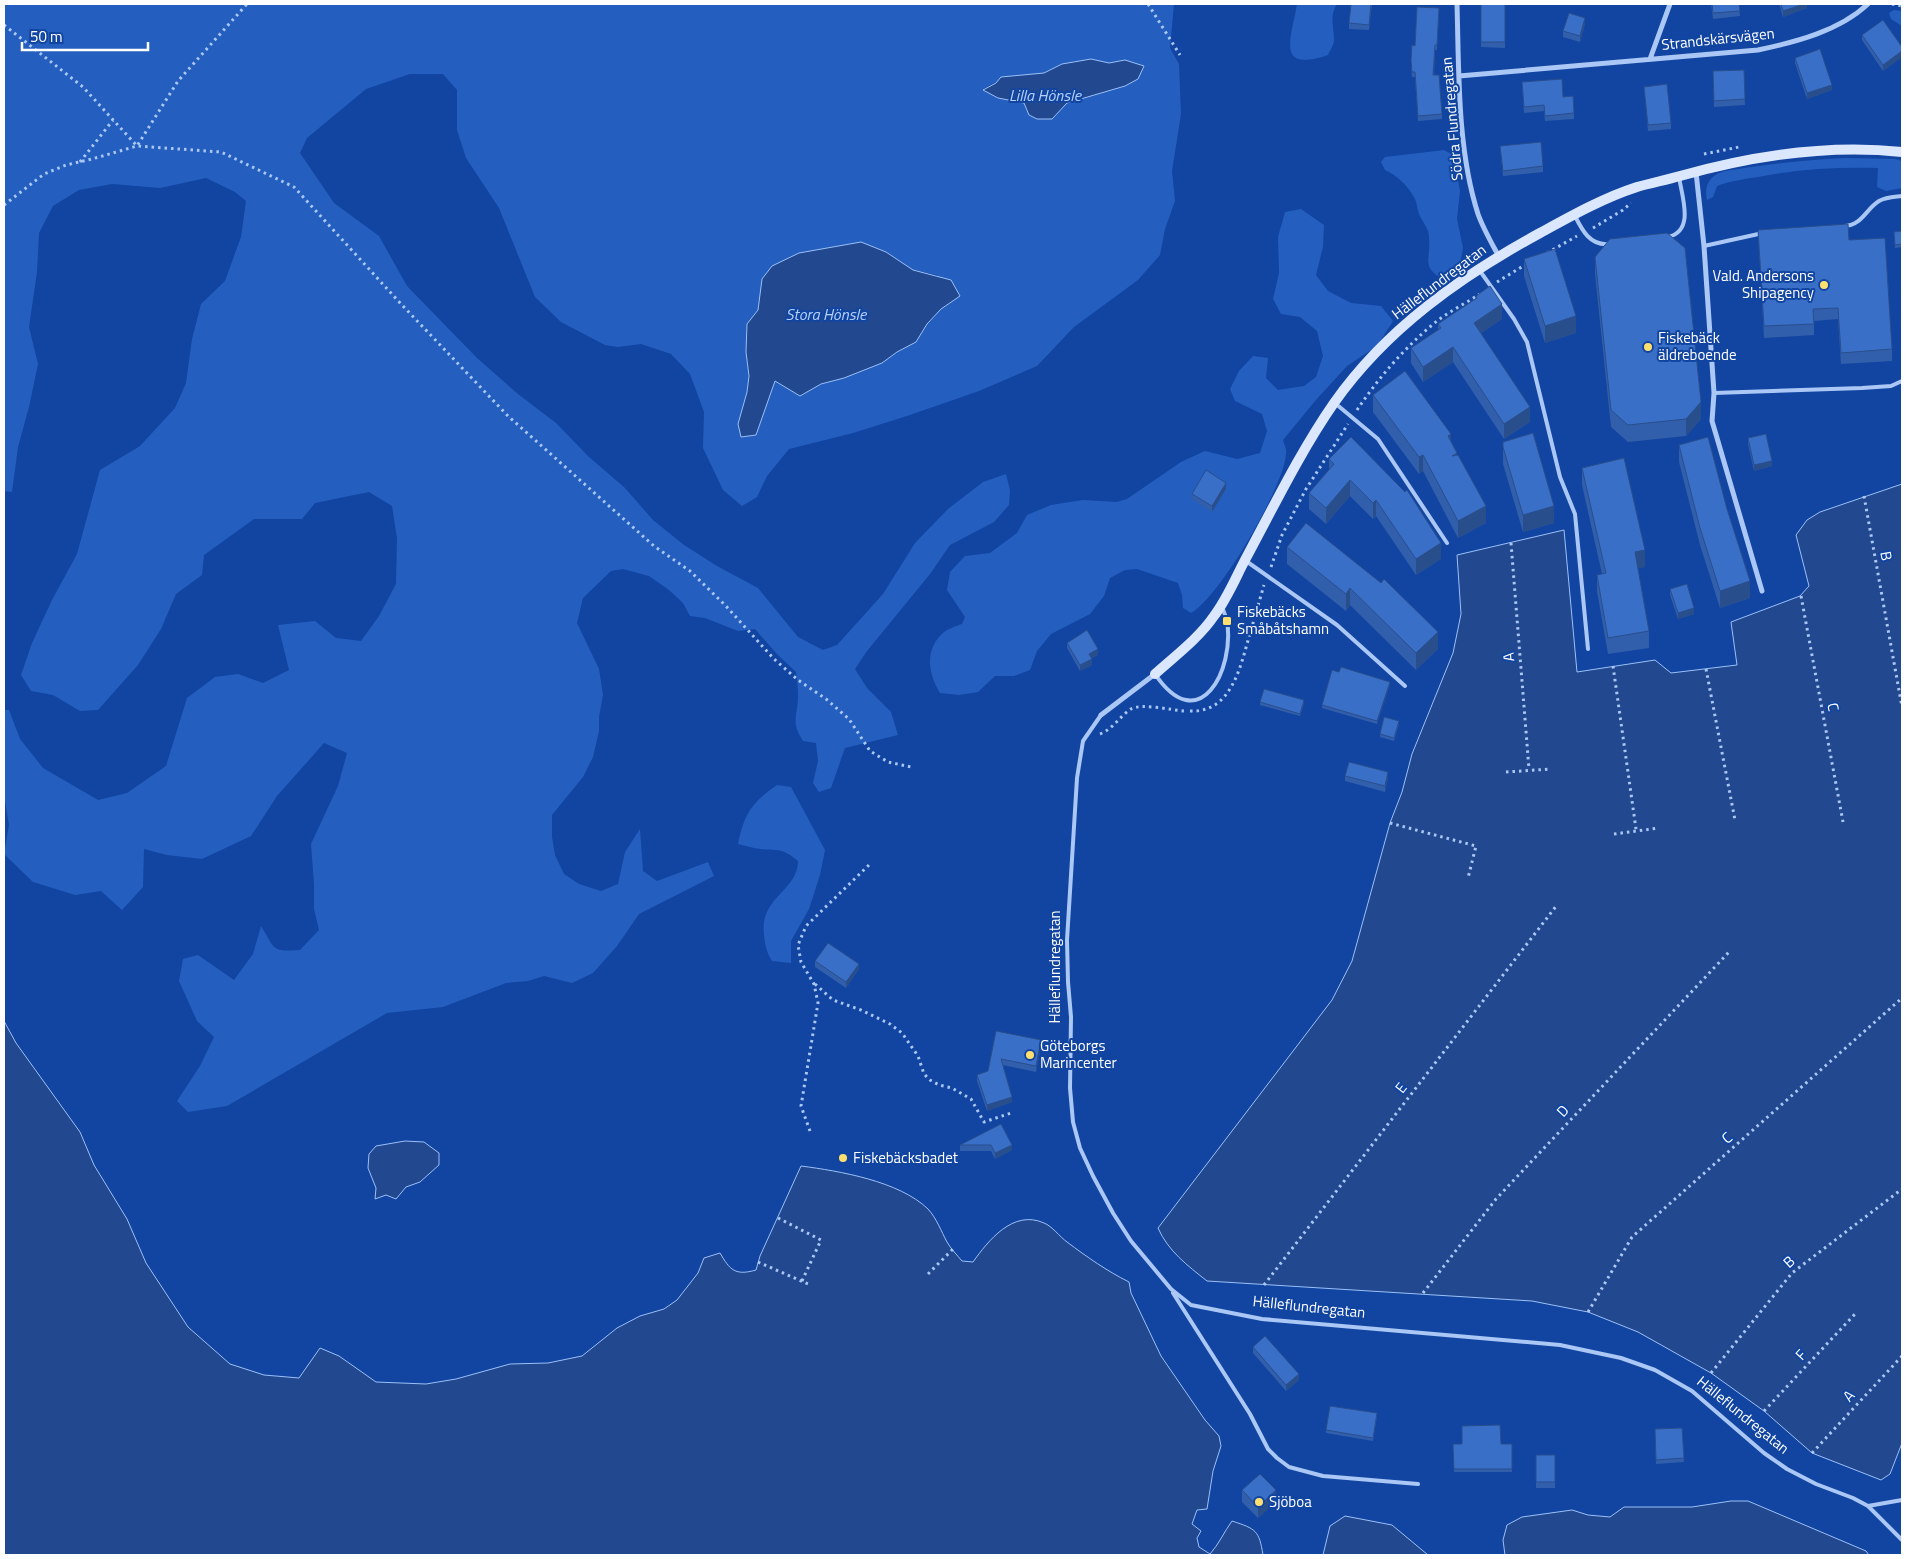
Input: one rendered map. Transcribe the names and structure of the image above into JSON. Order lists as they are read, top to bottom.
{
  "streets": {
    "street": ["Strandskärsvägen", "Södra Flundregatan", "Hälleflundregatan"],
    "path": [
      "B",
      "A",
      "C",
      "E",
      "D",
      "F"
    ]
  },
  "crossings": [
    ["Strandskärsvägen", "Södra Flundregatan"],
    ["Södra Flundregatan", "Hälleflundregatan"]
  ],
  "water": ["Lilla Hönsle", "Stora Hönsle"],
  "places": {
    "other": [
      "Vald. Andersons Shipagency",
      "Fiskebäck äldreboende",
      "Göteborgs Marincenter",
      "Fiskebäcksbadet",
      "Sjöboa"
    ],
    "transit": ["Fiskebäcks Småbåtshamn"]
  },
  "scale_bar": "50 m"
}
